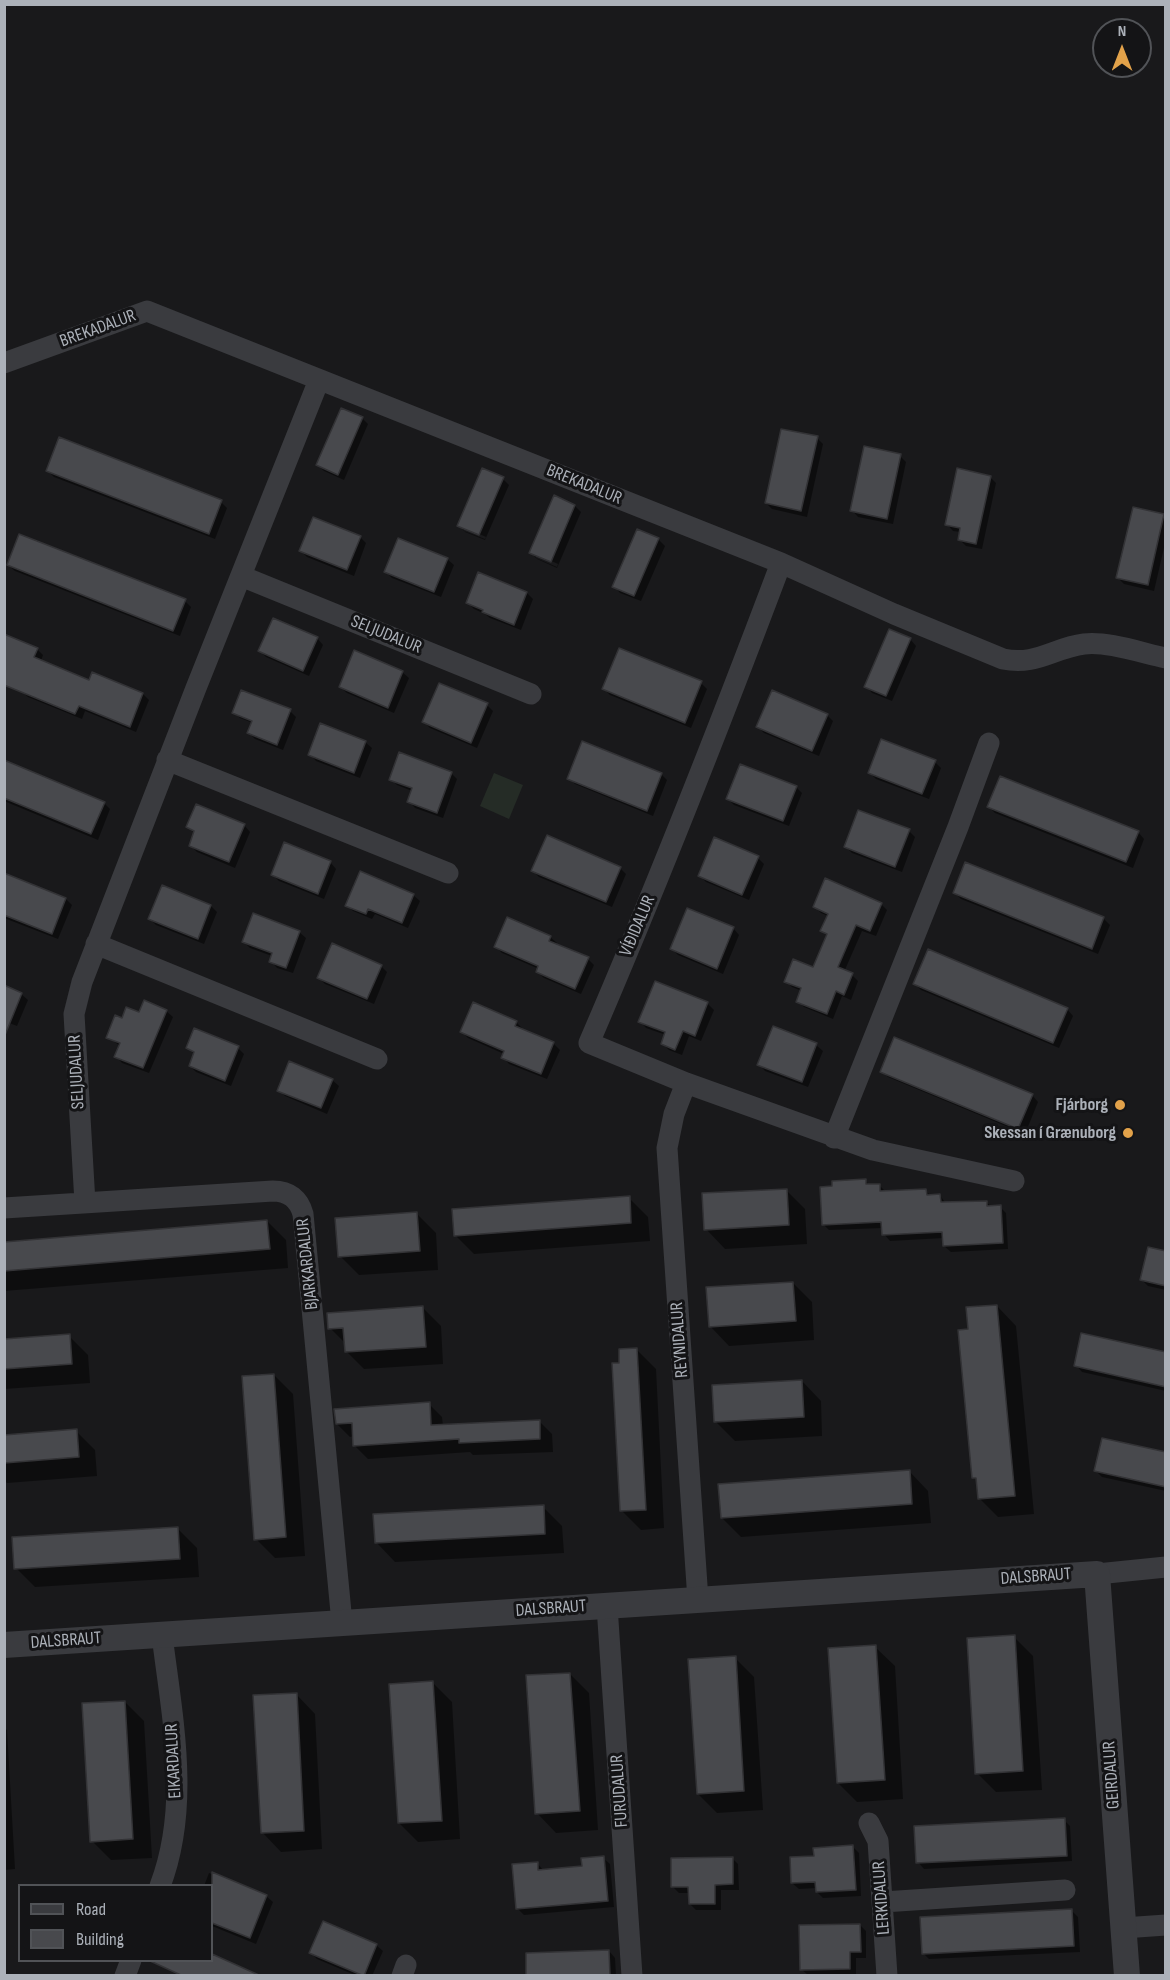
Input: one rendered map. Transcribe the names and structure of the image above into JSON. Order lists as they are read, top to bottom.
{
  "streets": {
    "street": [
      "BREKADALUR",
      "SELJUDALUR",
      "VÍÐIDALUR",
      "BJARKARDALUR",
      "REYNIDALUR",
      "DALSBRAUT",
      "EIKARDALUR",
      "GEIRDALUR",
      "FURUDALUR",
      "LERKIDALUR"
    ]
  },
  "crossings": [
    ["BREKADALUR", "SELJUDALUR"],
    ["BREKADALUR", "VÍÐIDALUR"],
    ["SELJUDALUR", "BJARKARDALUR"],
    ["VÍÐIDALUR", "REYNIDALUR"],
    ["BJARKARDALUR", "DALSBRAUT"],
    ["REYNIDALUR", "DALSBRAUT"],
    ["DALSBRAUT", "EIKARDALUR"],
    ["DALSBRAUT", "GEIRDALUR"],
    ["DALSBRAUT", "FURUDALUR"]
  ],
  "places": ["Fjárborg", "Skessan í Grænuborg"],
  "legend": ["Road", "Building"],
  "north": "top"
}
